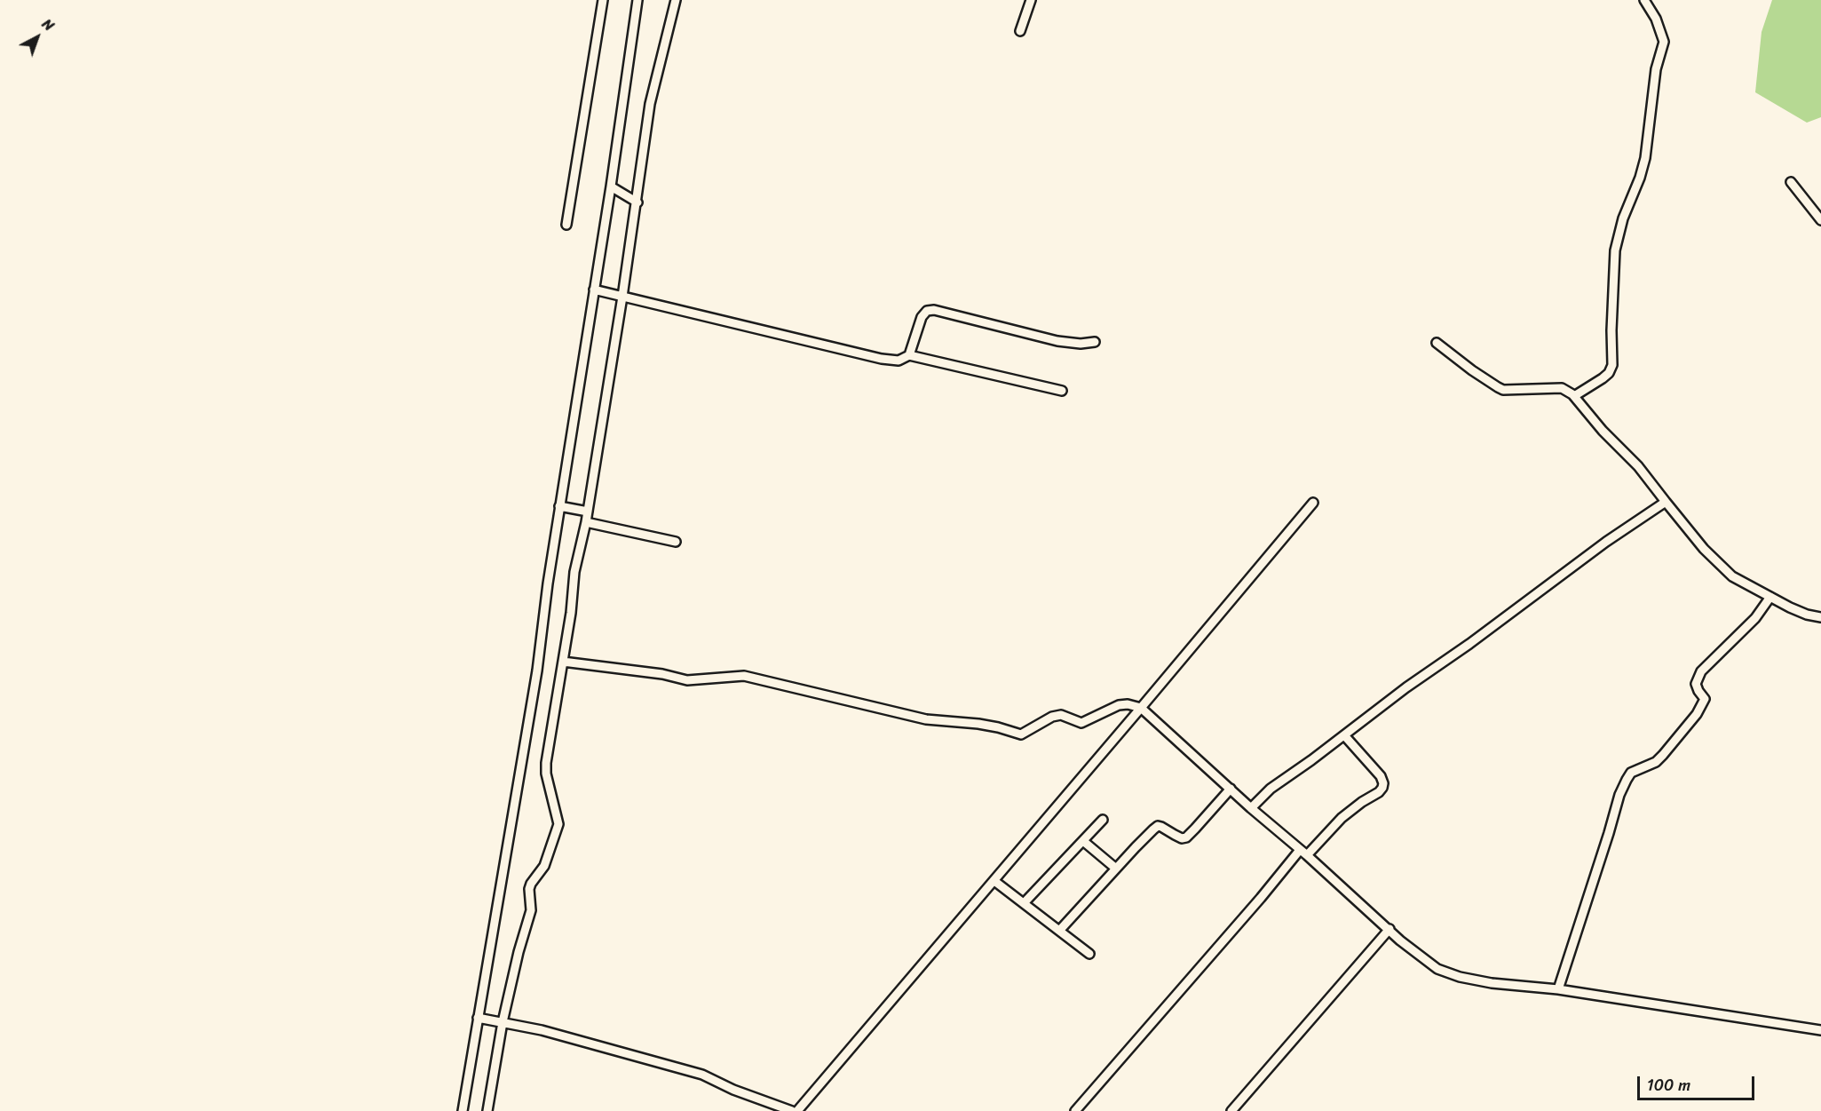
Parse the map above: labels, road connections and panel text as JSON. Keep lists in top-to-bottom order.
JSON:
{
  "scale_bar": "100 m",
  "north": "top right"
}
